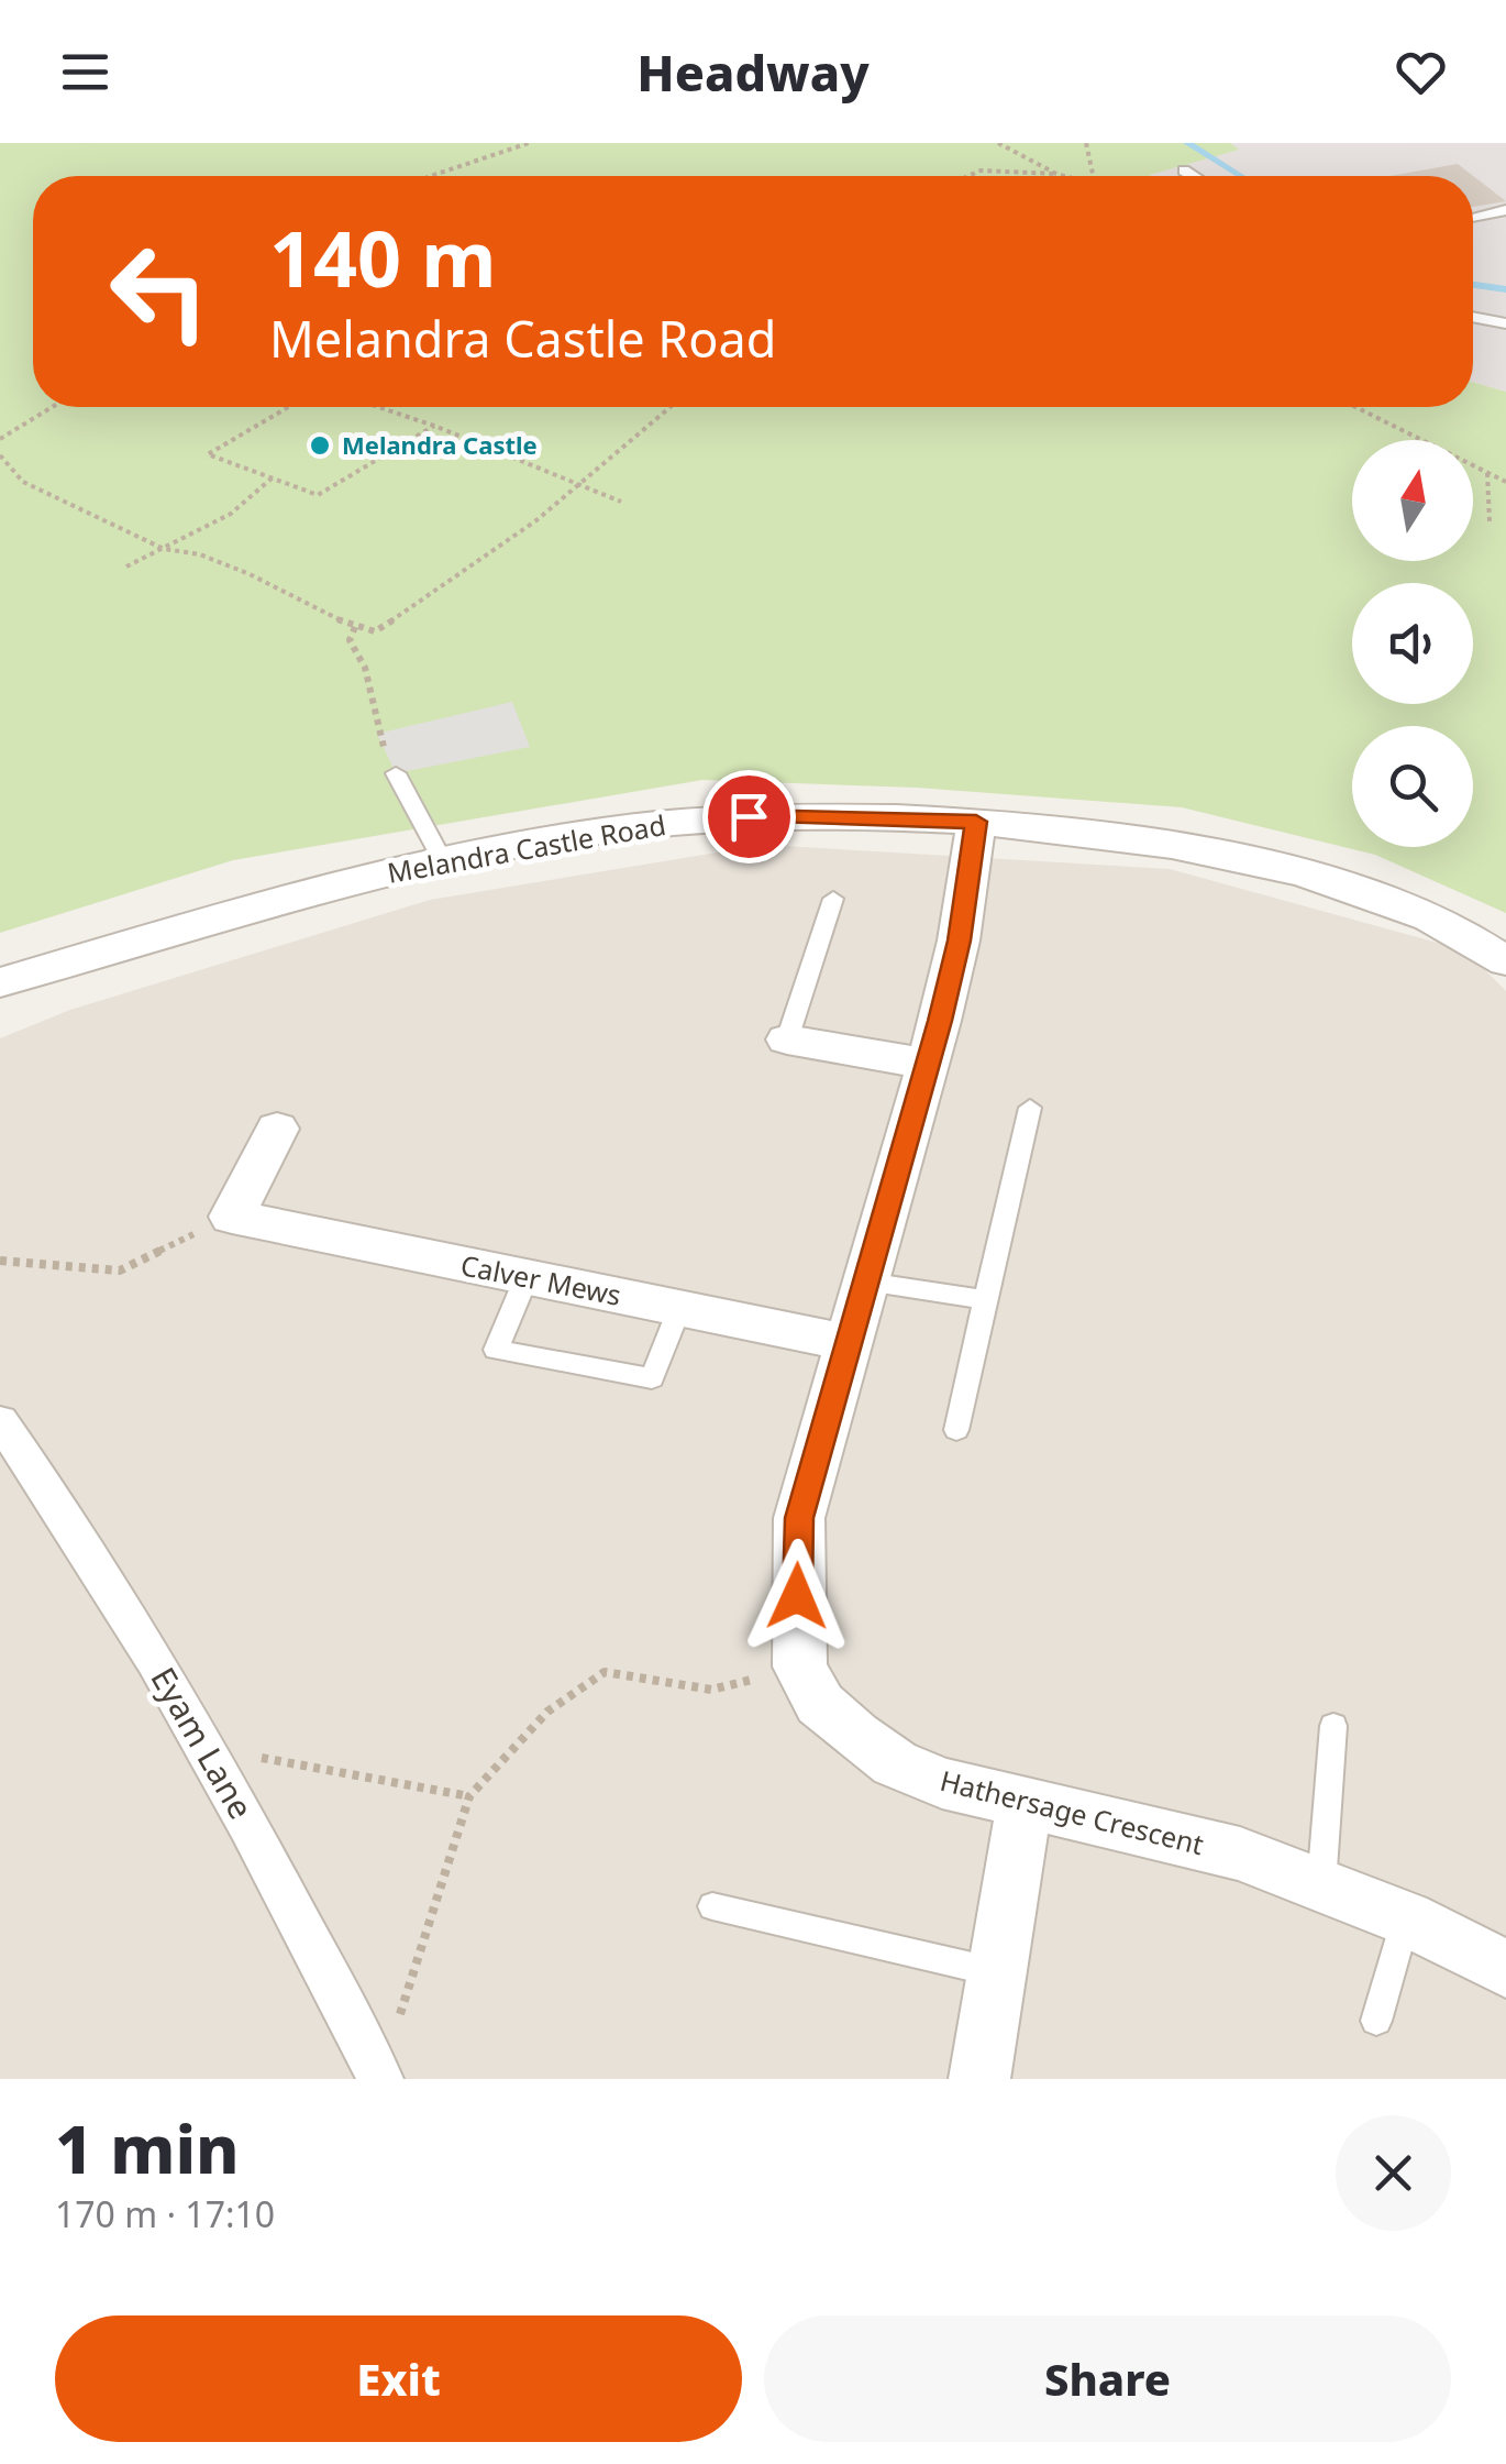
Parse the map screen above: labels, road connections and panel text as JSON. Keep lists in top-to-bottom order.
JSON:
{
  "streets": {
    "street": [
      "Melandra Castle Road",
      "Calver Mews",
      "Eyam Lane",
      "Hathersage Crescent"
    ]
  },
  "places": ["Melandra Castle"],
  "north": "top",
  "page": {
    "header": "Headway",
    "turn": ["140 m", "Melandra Castle Road"],
    "heading": ["1 min", "170 m · 17:10"],
    "buttons": ["Exit", "Share"]
  }
}
